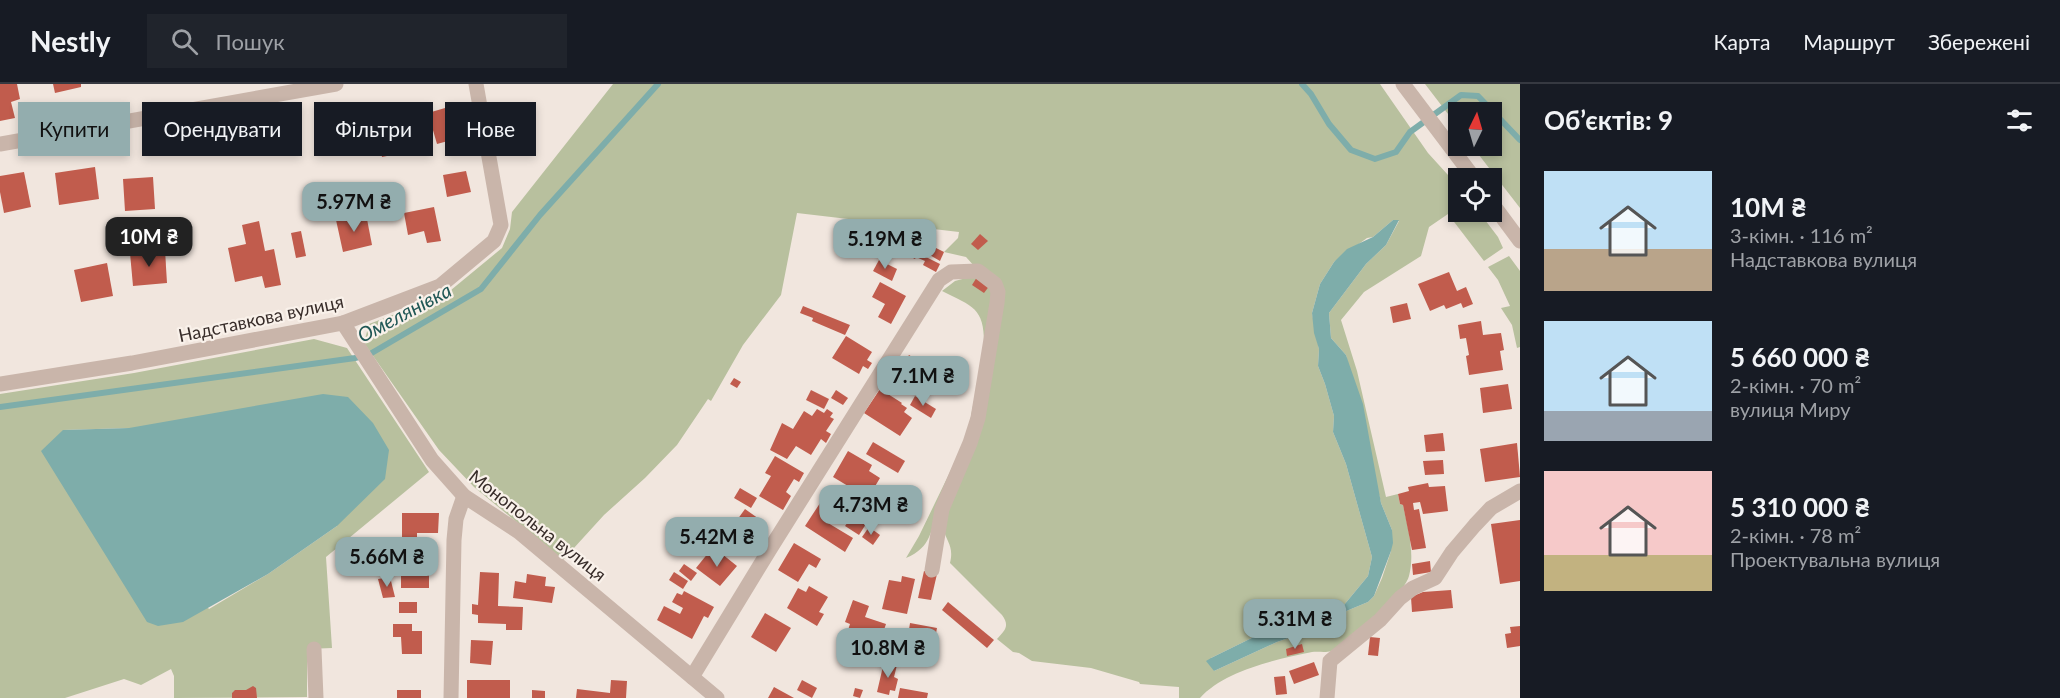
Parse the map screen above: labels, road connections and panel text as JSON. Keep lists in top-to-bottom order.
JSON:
{
  "streets": {
    "street": ["Надставкова вулиця", "Монопольна вулиця"]
  },
  "crossings": [
    ["Надставкова вулиця", "Монопольна вулиця"]
  ],
  "water": ["Омелянівка"],
  "north": "top",
  "page": {
    "header": "Nestly",
    "search": "Пошук",
    "nav": ["Карта", "Маршрут", "Збережені"],
    "heading": "Об’єктів: 9",
    "chip": [
      "Купити",
      "Орендувати",
      "Фільтри",
      "Нове"
    ],
    "list": [
      {
        "name": "10M ₴",
        "note": "3-кімн. · 116 m² · Надставкова вулиця"
      },
      {
        "name": "5 660 000 ₴",
        "note": "2-кімн. · 70 m² · вулиця Миру"
      },
      {
        "name": "5 310 000 ₴",
        "note": "2-кімн. · 78 m² · Проектувальна вулиця"
      }
    ],
    "price": [
      "5.97M ₴",
      "10M ₴",
      "5.19M ₴",
      "7.1M ₴",
      "4.73M ₴",
      "5.42M ₴",
      "5.66M ₴",
      "5.31M ₴",
      "10.8M ₴"
    ]
  }
}
